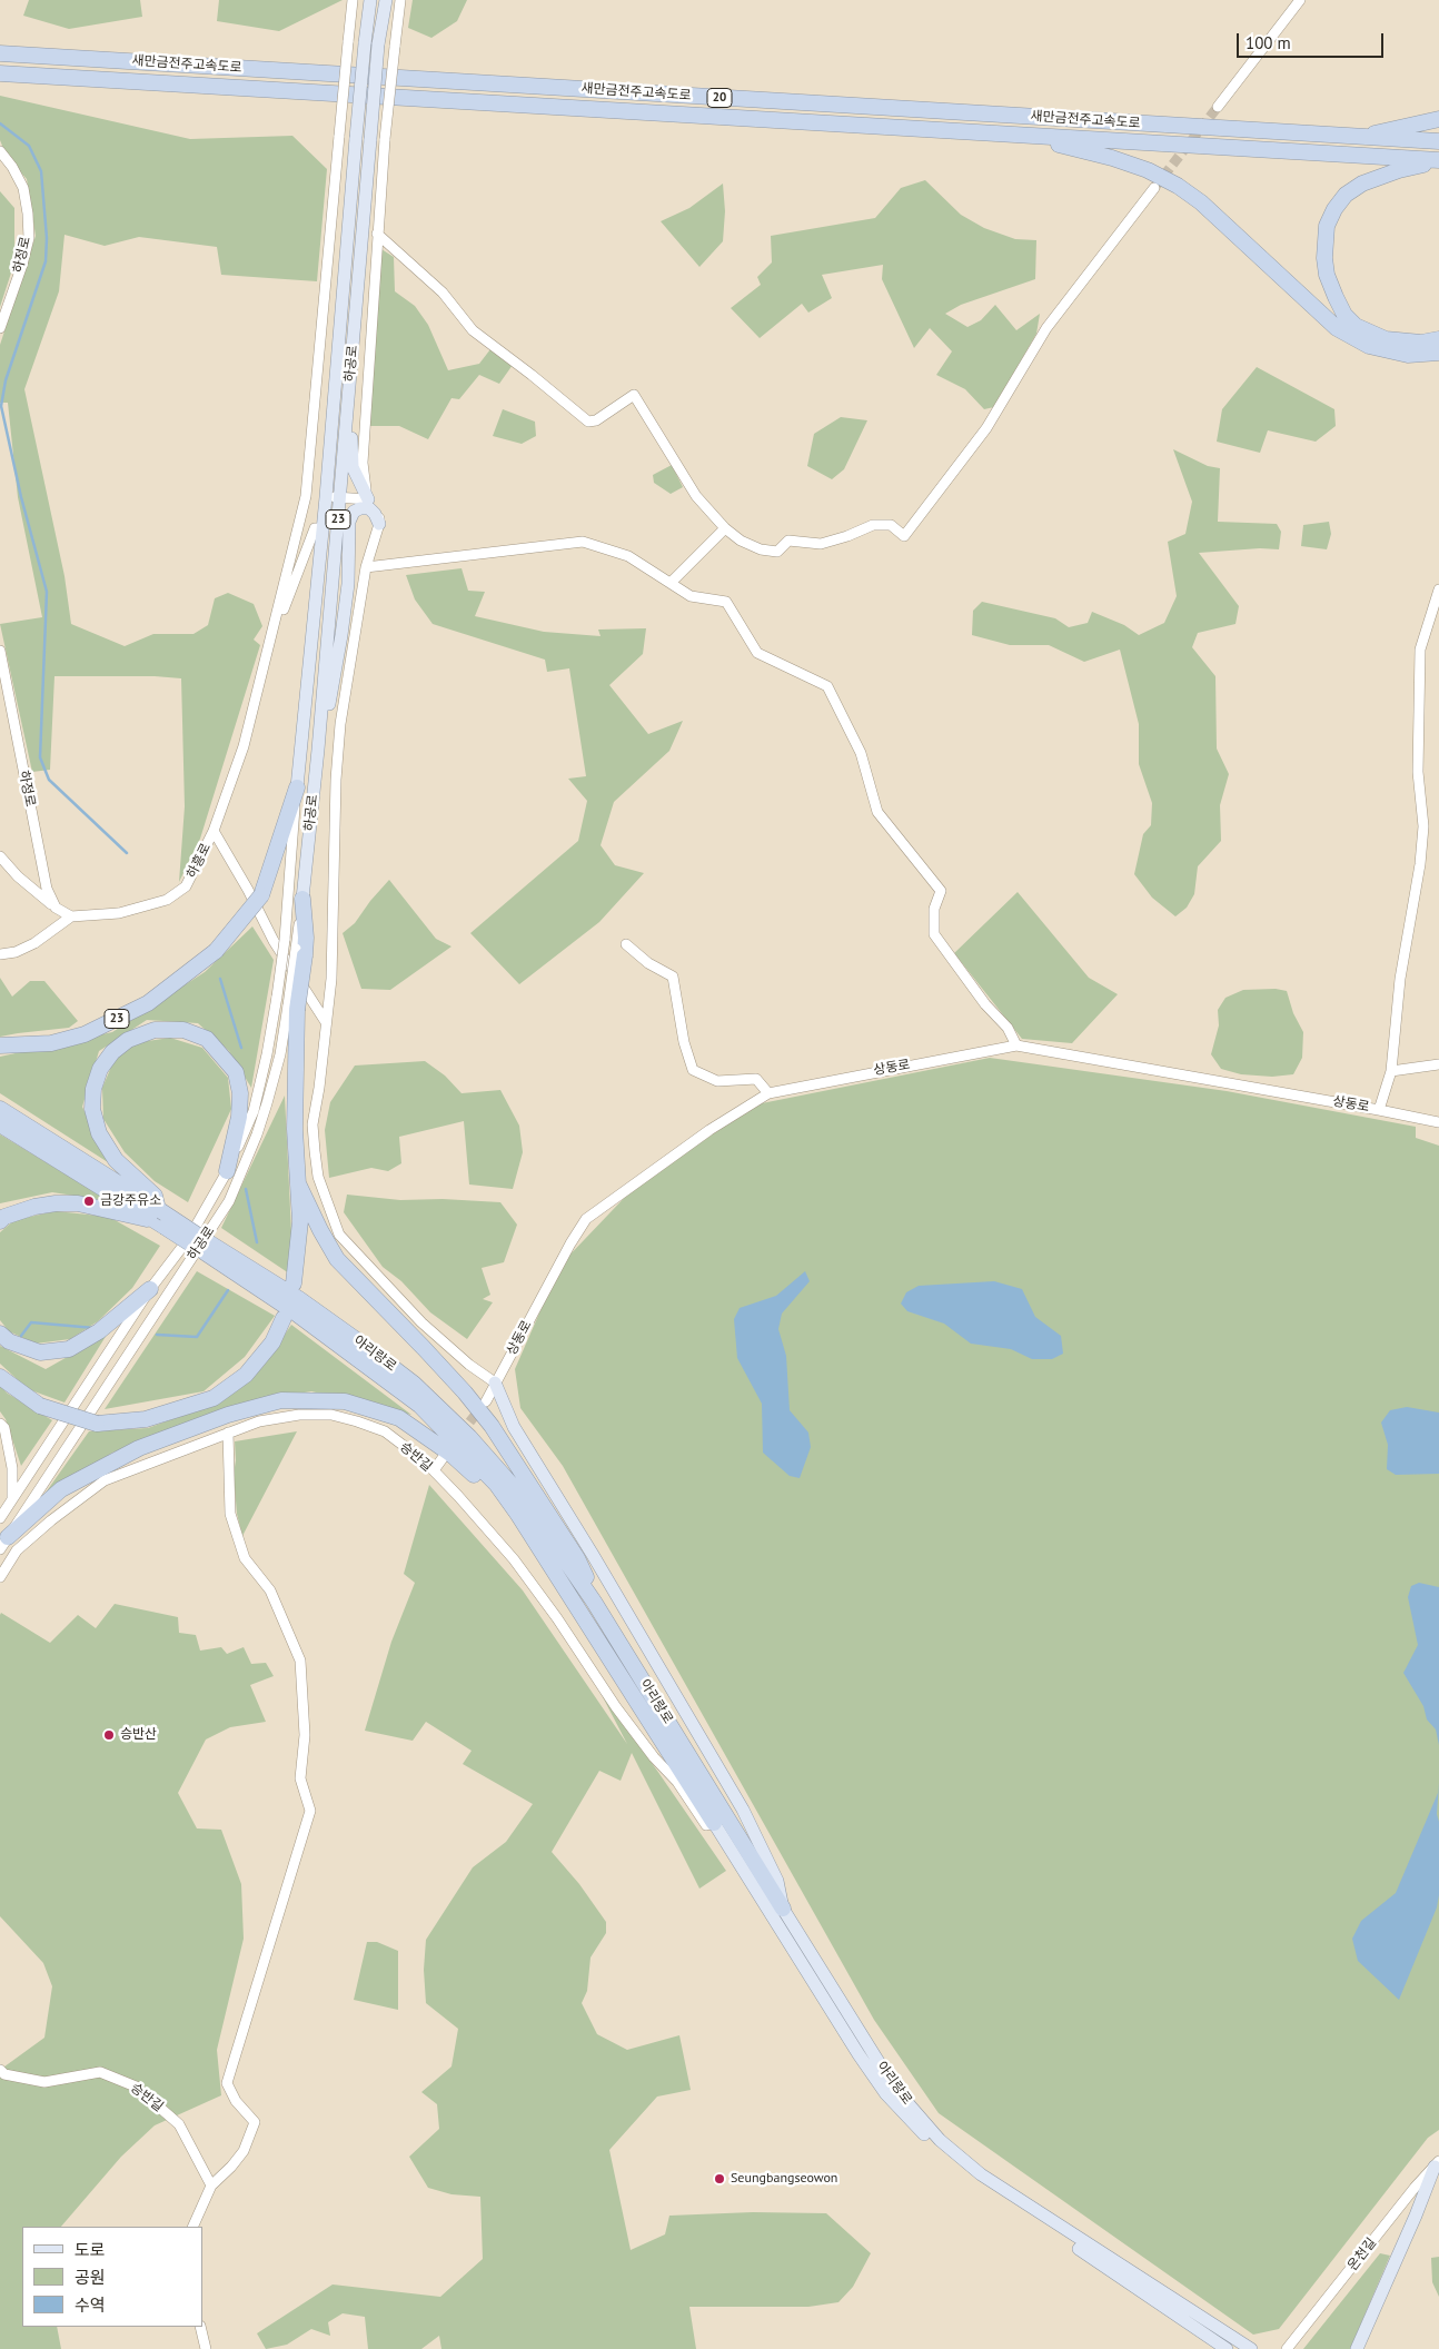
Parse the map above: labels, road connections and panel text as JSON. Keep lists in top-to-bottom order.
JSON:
{
  "streets": {
    "highway": [
      "새만금전주고속도로",
      "20",
      "23",
      "아리랑로"
    ],
    "main road": ["하공로"],
    "street": [
      "하정로",
      "하흥로",
      "상동로",
      "승반길",
      "온천길"
    ]
  },
  "crossings": [
    ["하공로", "23"],
    ["아리랑로", "승반길"]
  ],
  "places": ["금강주유소", "승반산", "Seungbangseowon"],
  "legend": ["도로", "공원", "수역"],
  "scale_bar": "100 m"
}
